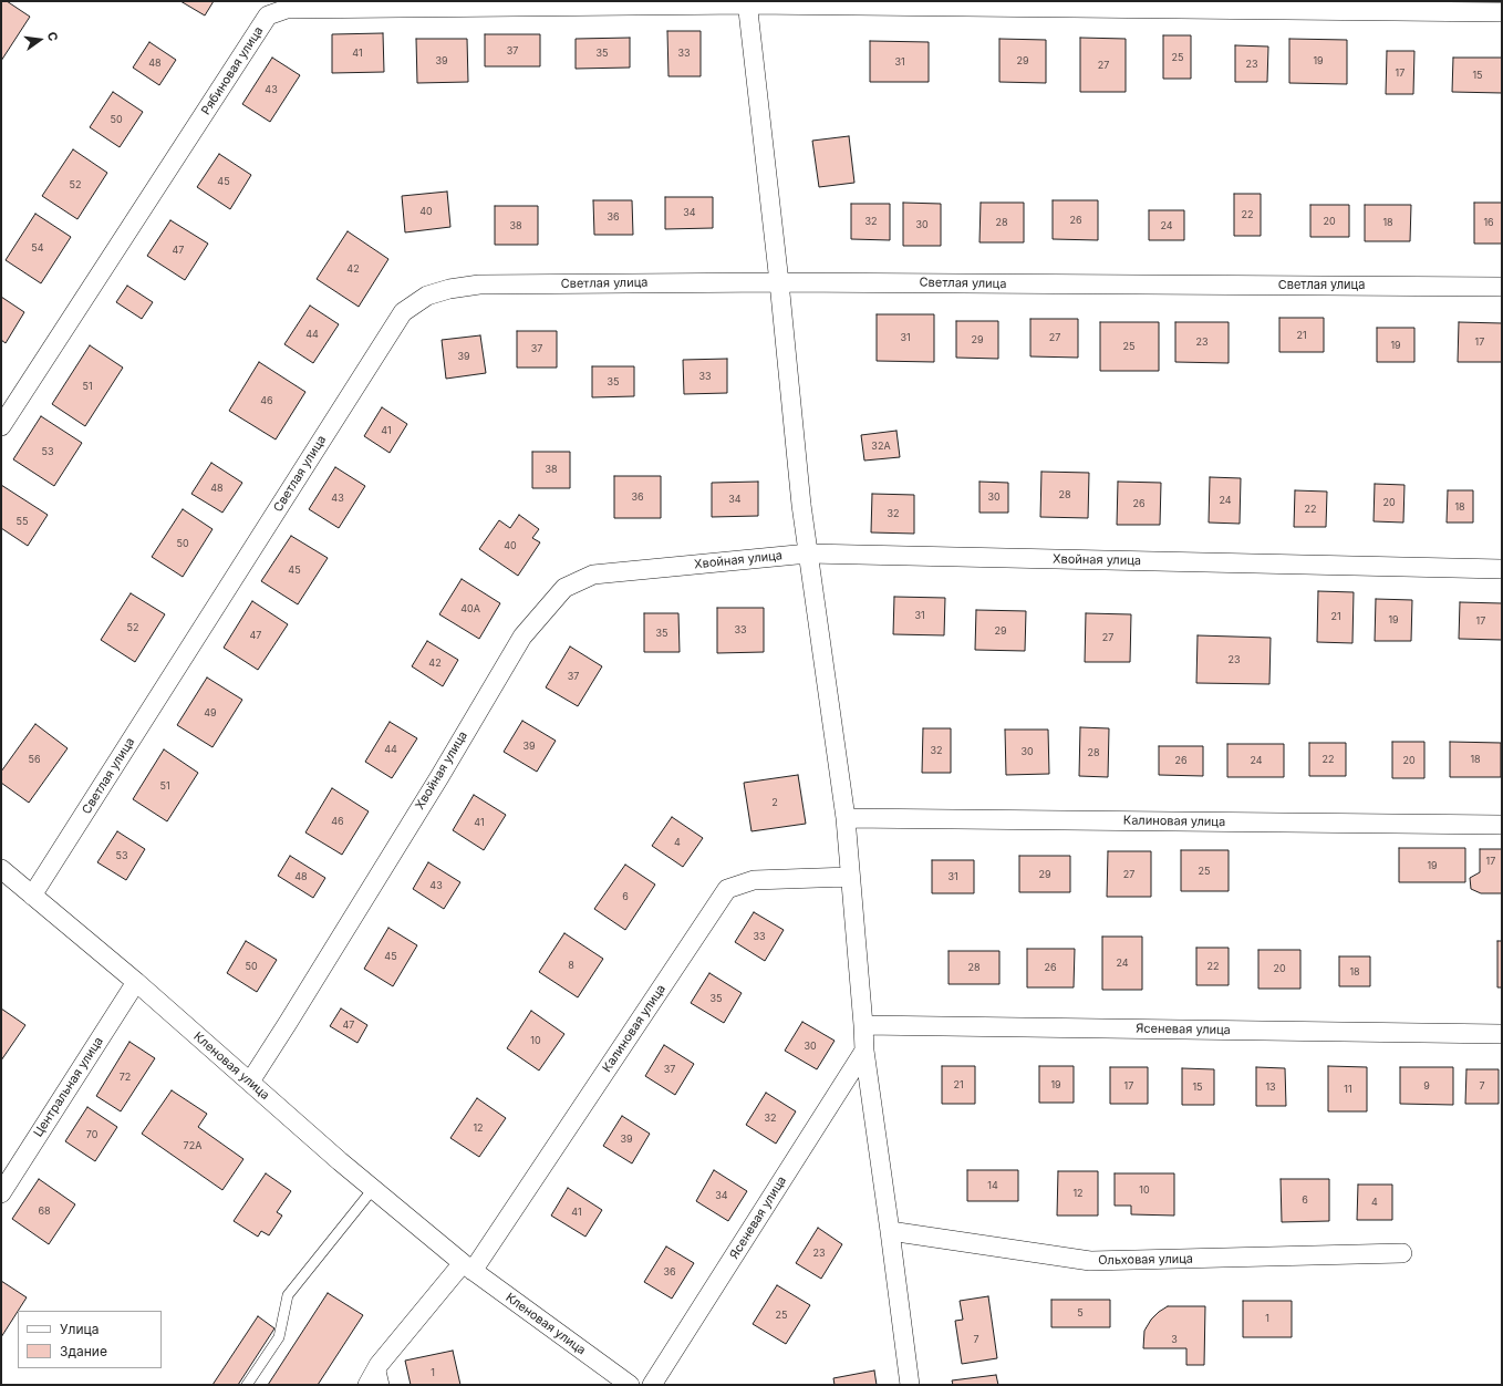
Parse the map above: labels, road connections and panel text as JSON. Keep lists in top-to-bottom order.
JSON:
{
  "streets": {
    "street": [
      "Рябиновая улица",
      "Светлая улица",
      "Хвойная улица",
      "Калиновая улица",
      "Ясеневая улица",
      "Кленовая улица",
      "Центральная улица",
      "Ольховая улица"
    ]
  },
  "crossings": [
    ["Светлая улица", "Кленовая улица"],
    ["Хвойная улица", "Кленовая улица"],
    ["Калиновая улица", "Кленовая улица"],
    ["Кленовая улица", "Центральная улица"]
  ],
  "house_numbers": [
    "37",
    "41",
    "35",
    "33",
    "25",
    "39",
    "29",
    "19",
    "31",
    "48",
    "23",
    "27",
    "17",
    "15",
    "43",
    "50",
    "45",
    "52",
    "40",
    "34",
    "22",
    "36",
    "26",
    "32",
    "20",
    "28",
    "18",
    "16",
    "30",
    "38",
    "24",
    "54",
    "47",
    "42",
    "44",
    "21",
    "31",
    "27",
    "29",
    "23",
    "17",
    "19",
    "25",
    "37",
    "39",
    "33",
    "35",
    "51",
    "46",
    "41",
    "32A",
    "53",
    "38",
    "48",
    "28",
    "36",
    "30",
    "43",
    "34",
    "24",
    "20",
    "26",
    "18",
    "22",
    "32",
    "55",
    "50",
    "40",
    "45",
    "40А",
    "31",
    "21",
    "19",
    "17",
    "52",
    "33",
    "29",
    "35",
    "47",
    "27",
    "23",
    "42",
    "37",
    "49",
    "39",
    "44",
    "32",
    "30",
    "28",
    "56",
    "22",
    "18",
    "26",
    "24",
    "20",
    "51",
    "2",
    "46",
    "41",
    "4",
    "53",
    "17",
    "19",
    "25",
    "29",
    "27",
    "48",
    "31",
    "43",
    "6",
    "33",
    "45",
    "24",
    "8",
    "50",
    "22",
    "28",
    "26",
    "20",
    "18",
    "35",
    "47",
    "10",
    "30",
    "37",
    "72",
    "21",
    "19",
    "17",
    "9",
    "7",
    "15",
    "13",
    "11",
    "32",
    "12",
    "70",
    "39",
    "72А",
    "14",
    "10",
    "12",
    "34",
    "6",
    "4",
    "68",
    "41",
    "23",
    "36",
    "5",
    "25",
    "1",
    "7",
    "3",
    "1"
  ],
  "legend": ["Улица", "Здание"],
  "north": "right"
}
